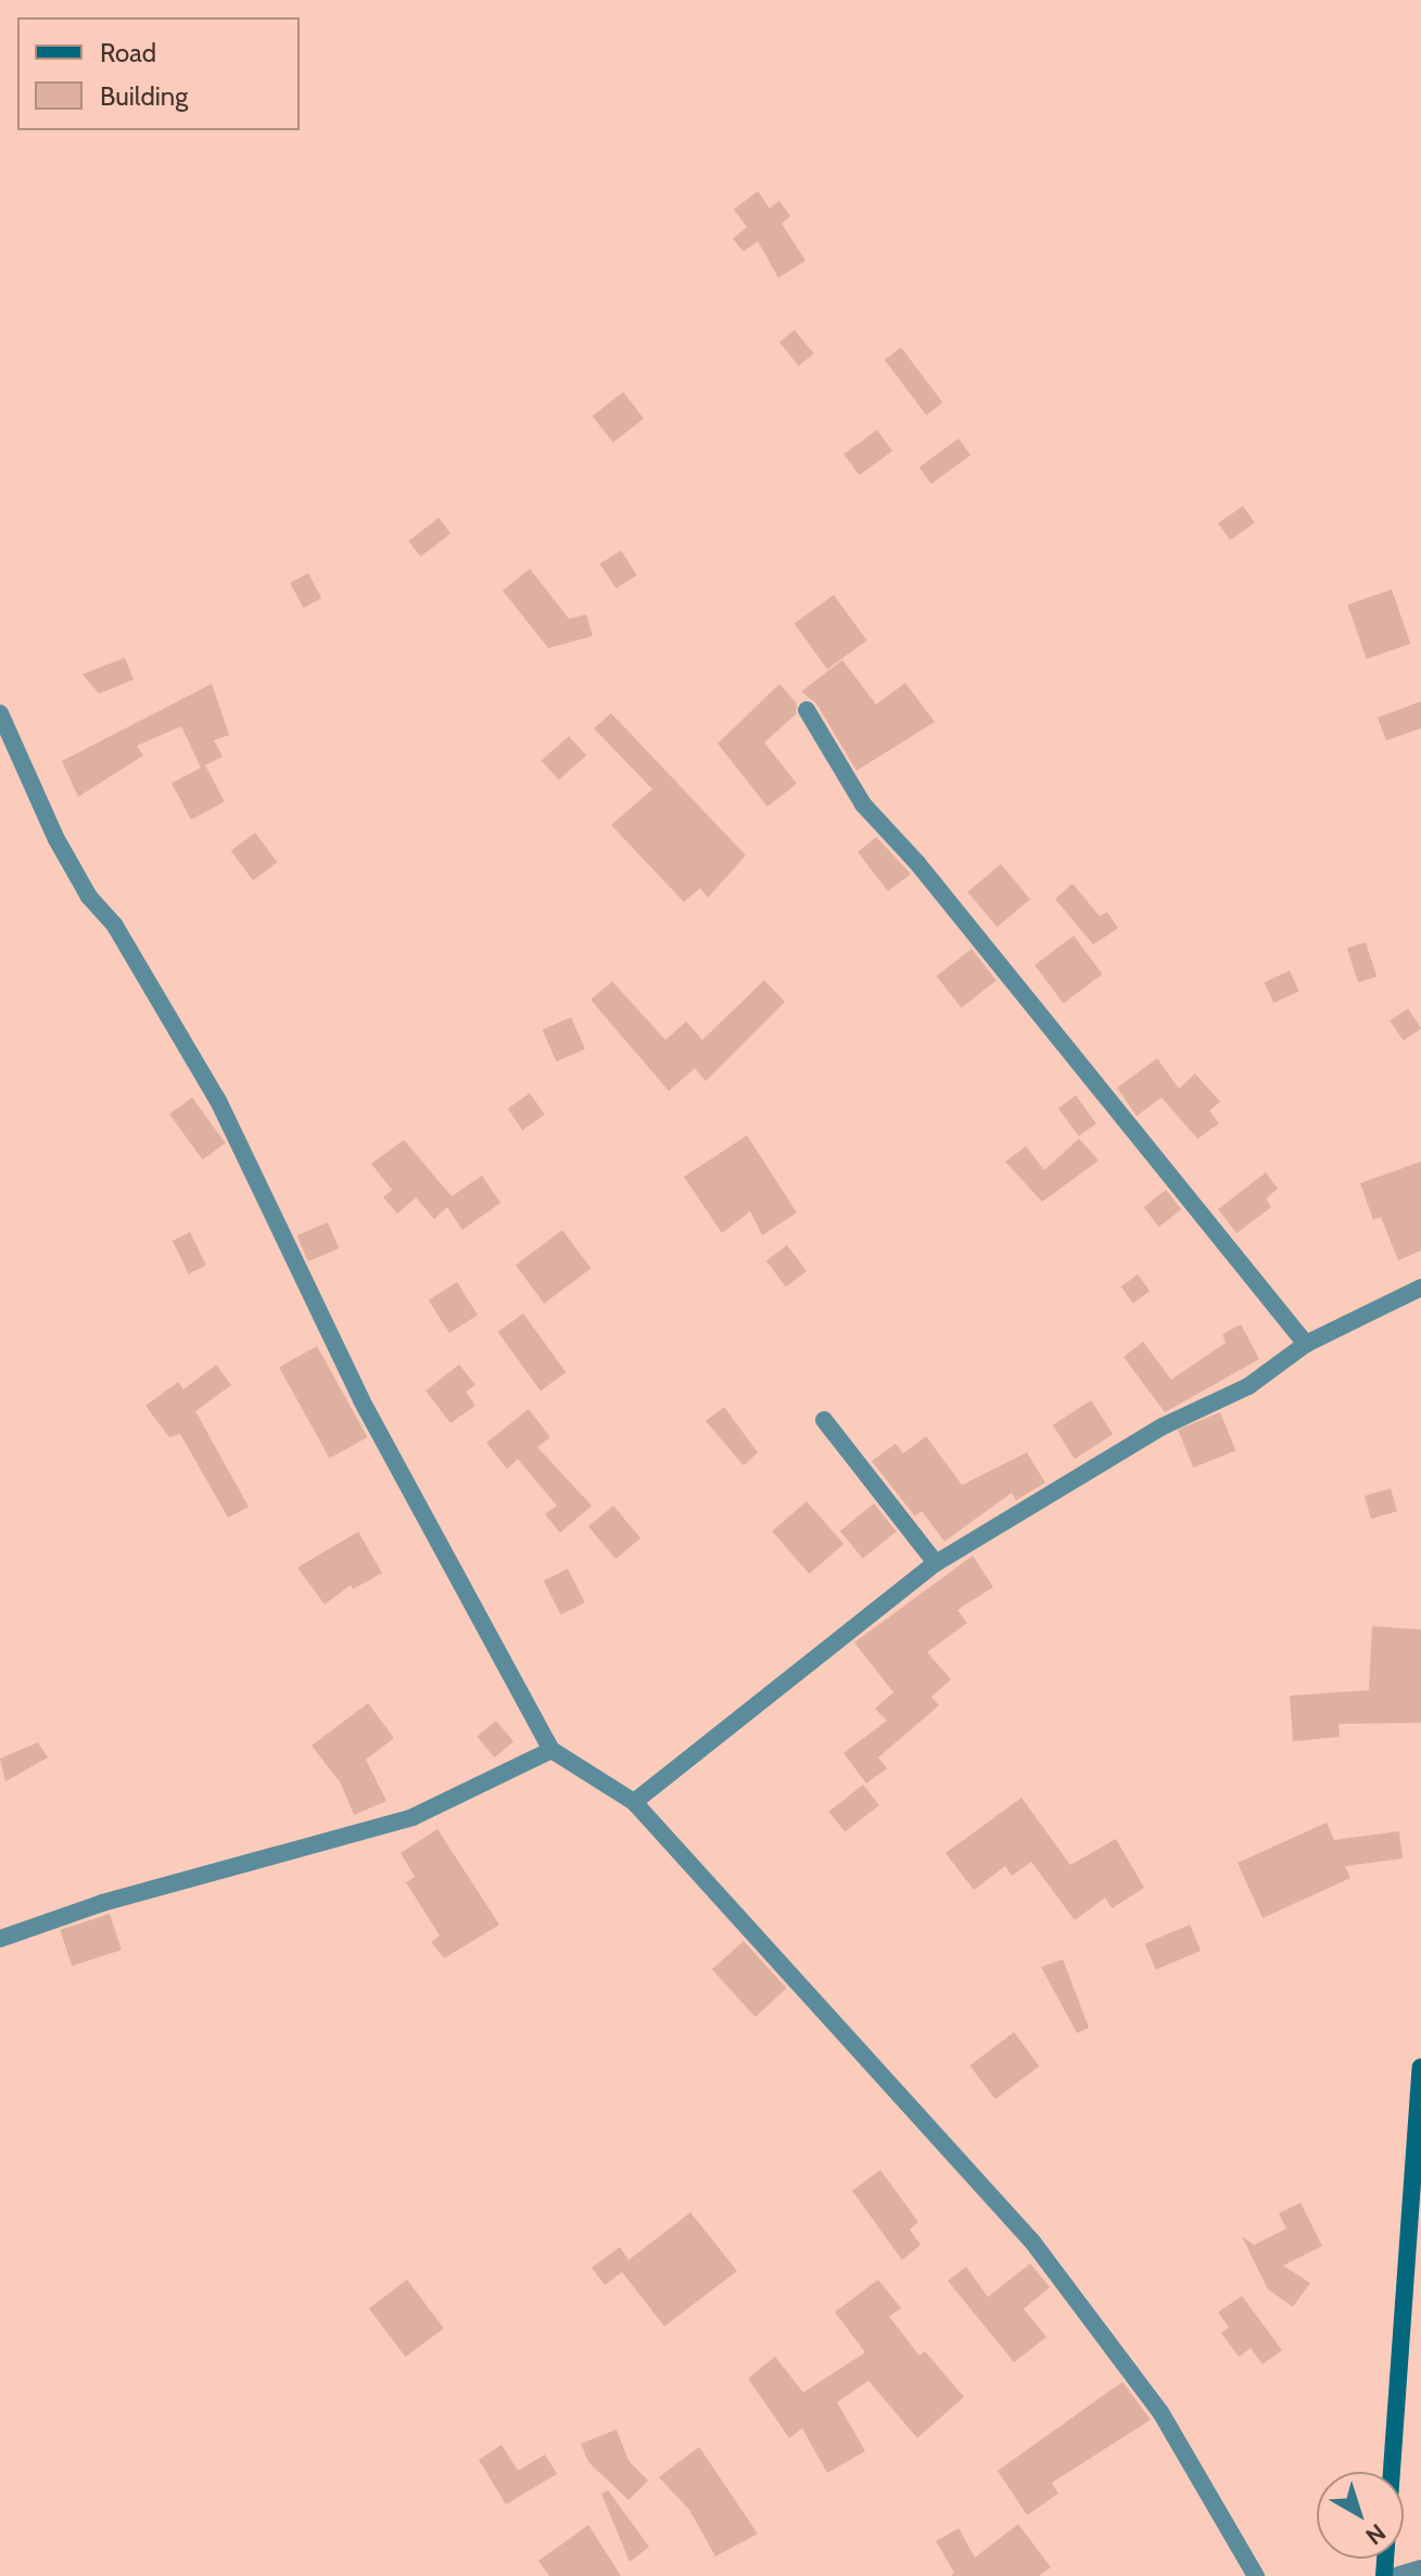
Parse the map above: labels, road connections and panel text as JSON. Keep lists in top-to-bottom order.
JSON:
{
  "legend": ["Road", "Building"],
  "north": "bottom right"
}
